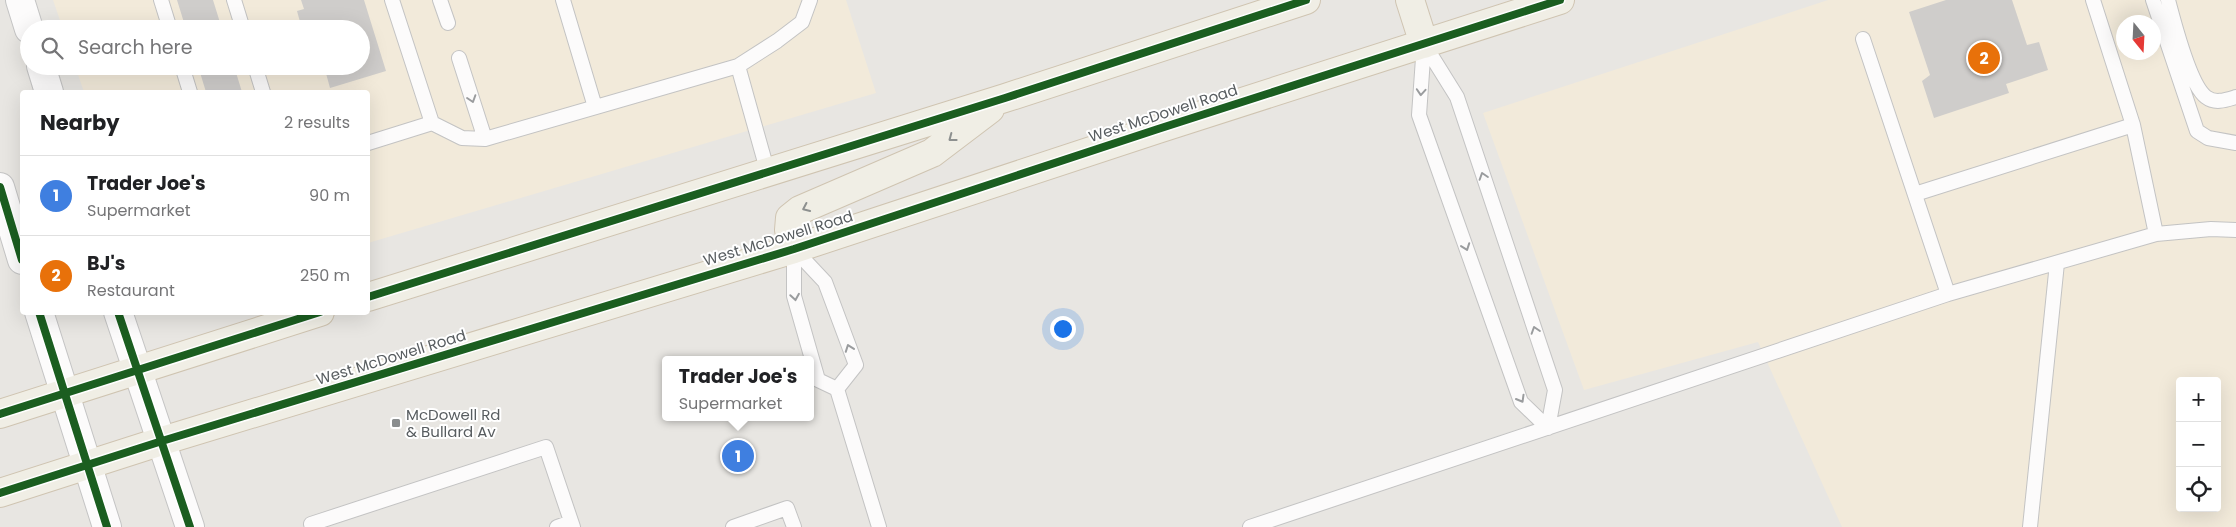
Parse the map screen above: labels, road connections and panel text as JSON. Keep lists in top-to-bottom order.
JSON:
{
  "streets": {
    "main road": ["West McDowell Road"]
  },
  "places": {
    "transit": ["McDowell Rd & Bullard Av"]
  },
  "north": "bottom",
  "page": {
    "search": "Search here",
    "pins": ["2", "1"],
    "heading": ["Nearby", "2 results"],
    "list": [
      {
        "mark": "1",
        "name": "Trader Joe's",
        "note": "Supermarket",
        "value": "90 m"
      },
      {
        "mark": "2",
        "name": "BJ's",
        "note": "Restaurant",
        "value": "250 m"
      }
    ],
    "popup": ["Trader Joe's", "Supermarket"],
    "map_buttons": ["+", "−"]
  }
}
